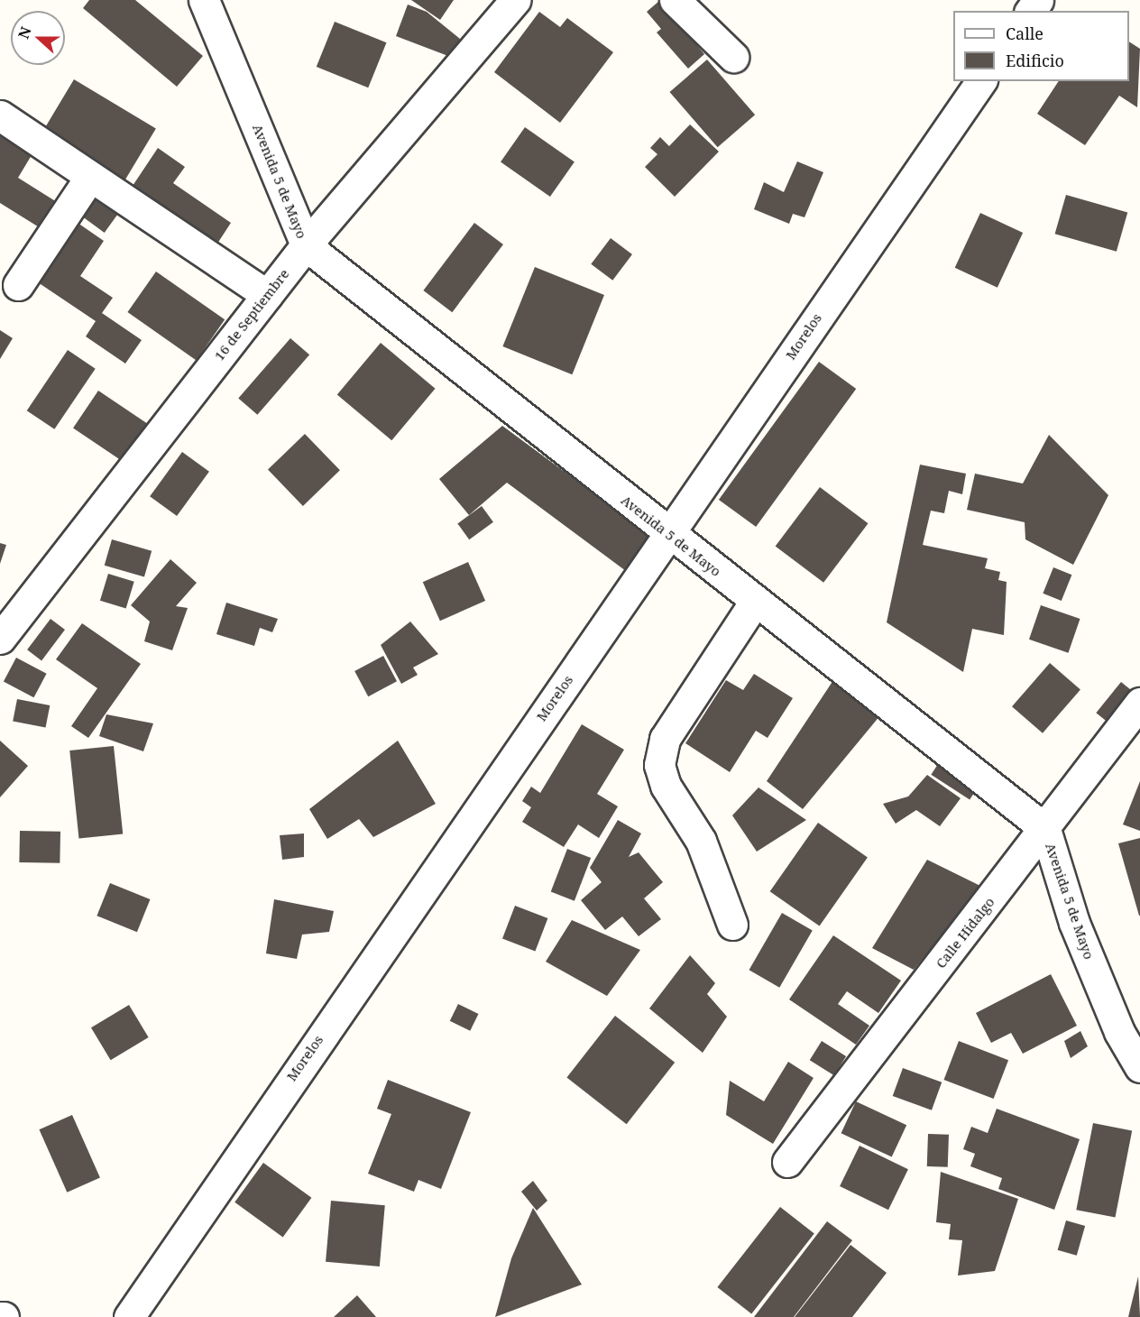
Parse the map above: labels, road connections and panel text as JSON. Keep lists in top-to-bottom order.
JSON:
{
  "streets": {
    "street": [
      "Avenida 5 de Mayo",
      "16 de Septiembre",
      "Morelos",
      "Calle Hidalgo"
    ]
  },
  "crossings": [
    ["Avenida 5 de Mayo", "16 de Septiembre"],
    ["Avenida 5 de Mayo", "Morelos"],
    ["Avenida 5 de Mayo", "Calle Hidalgo"]
  ],
  "legend": ["Calle", "Edificio"],
  "north": "left"
}
